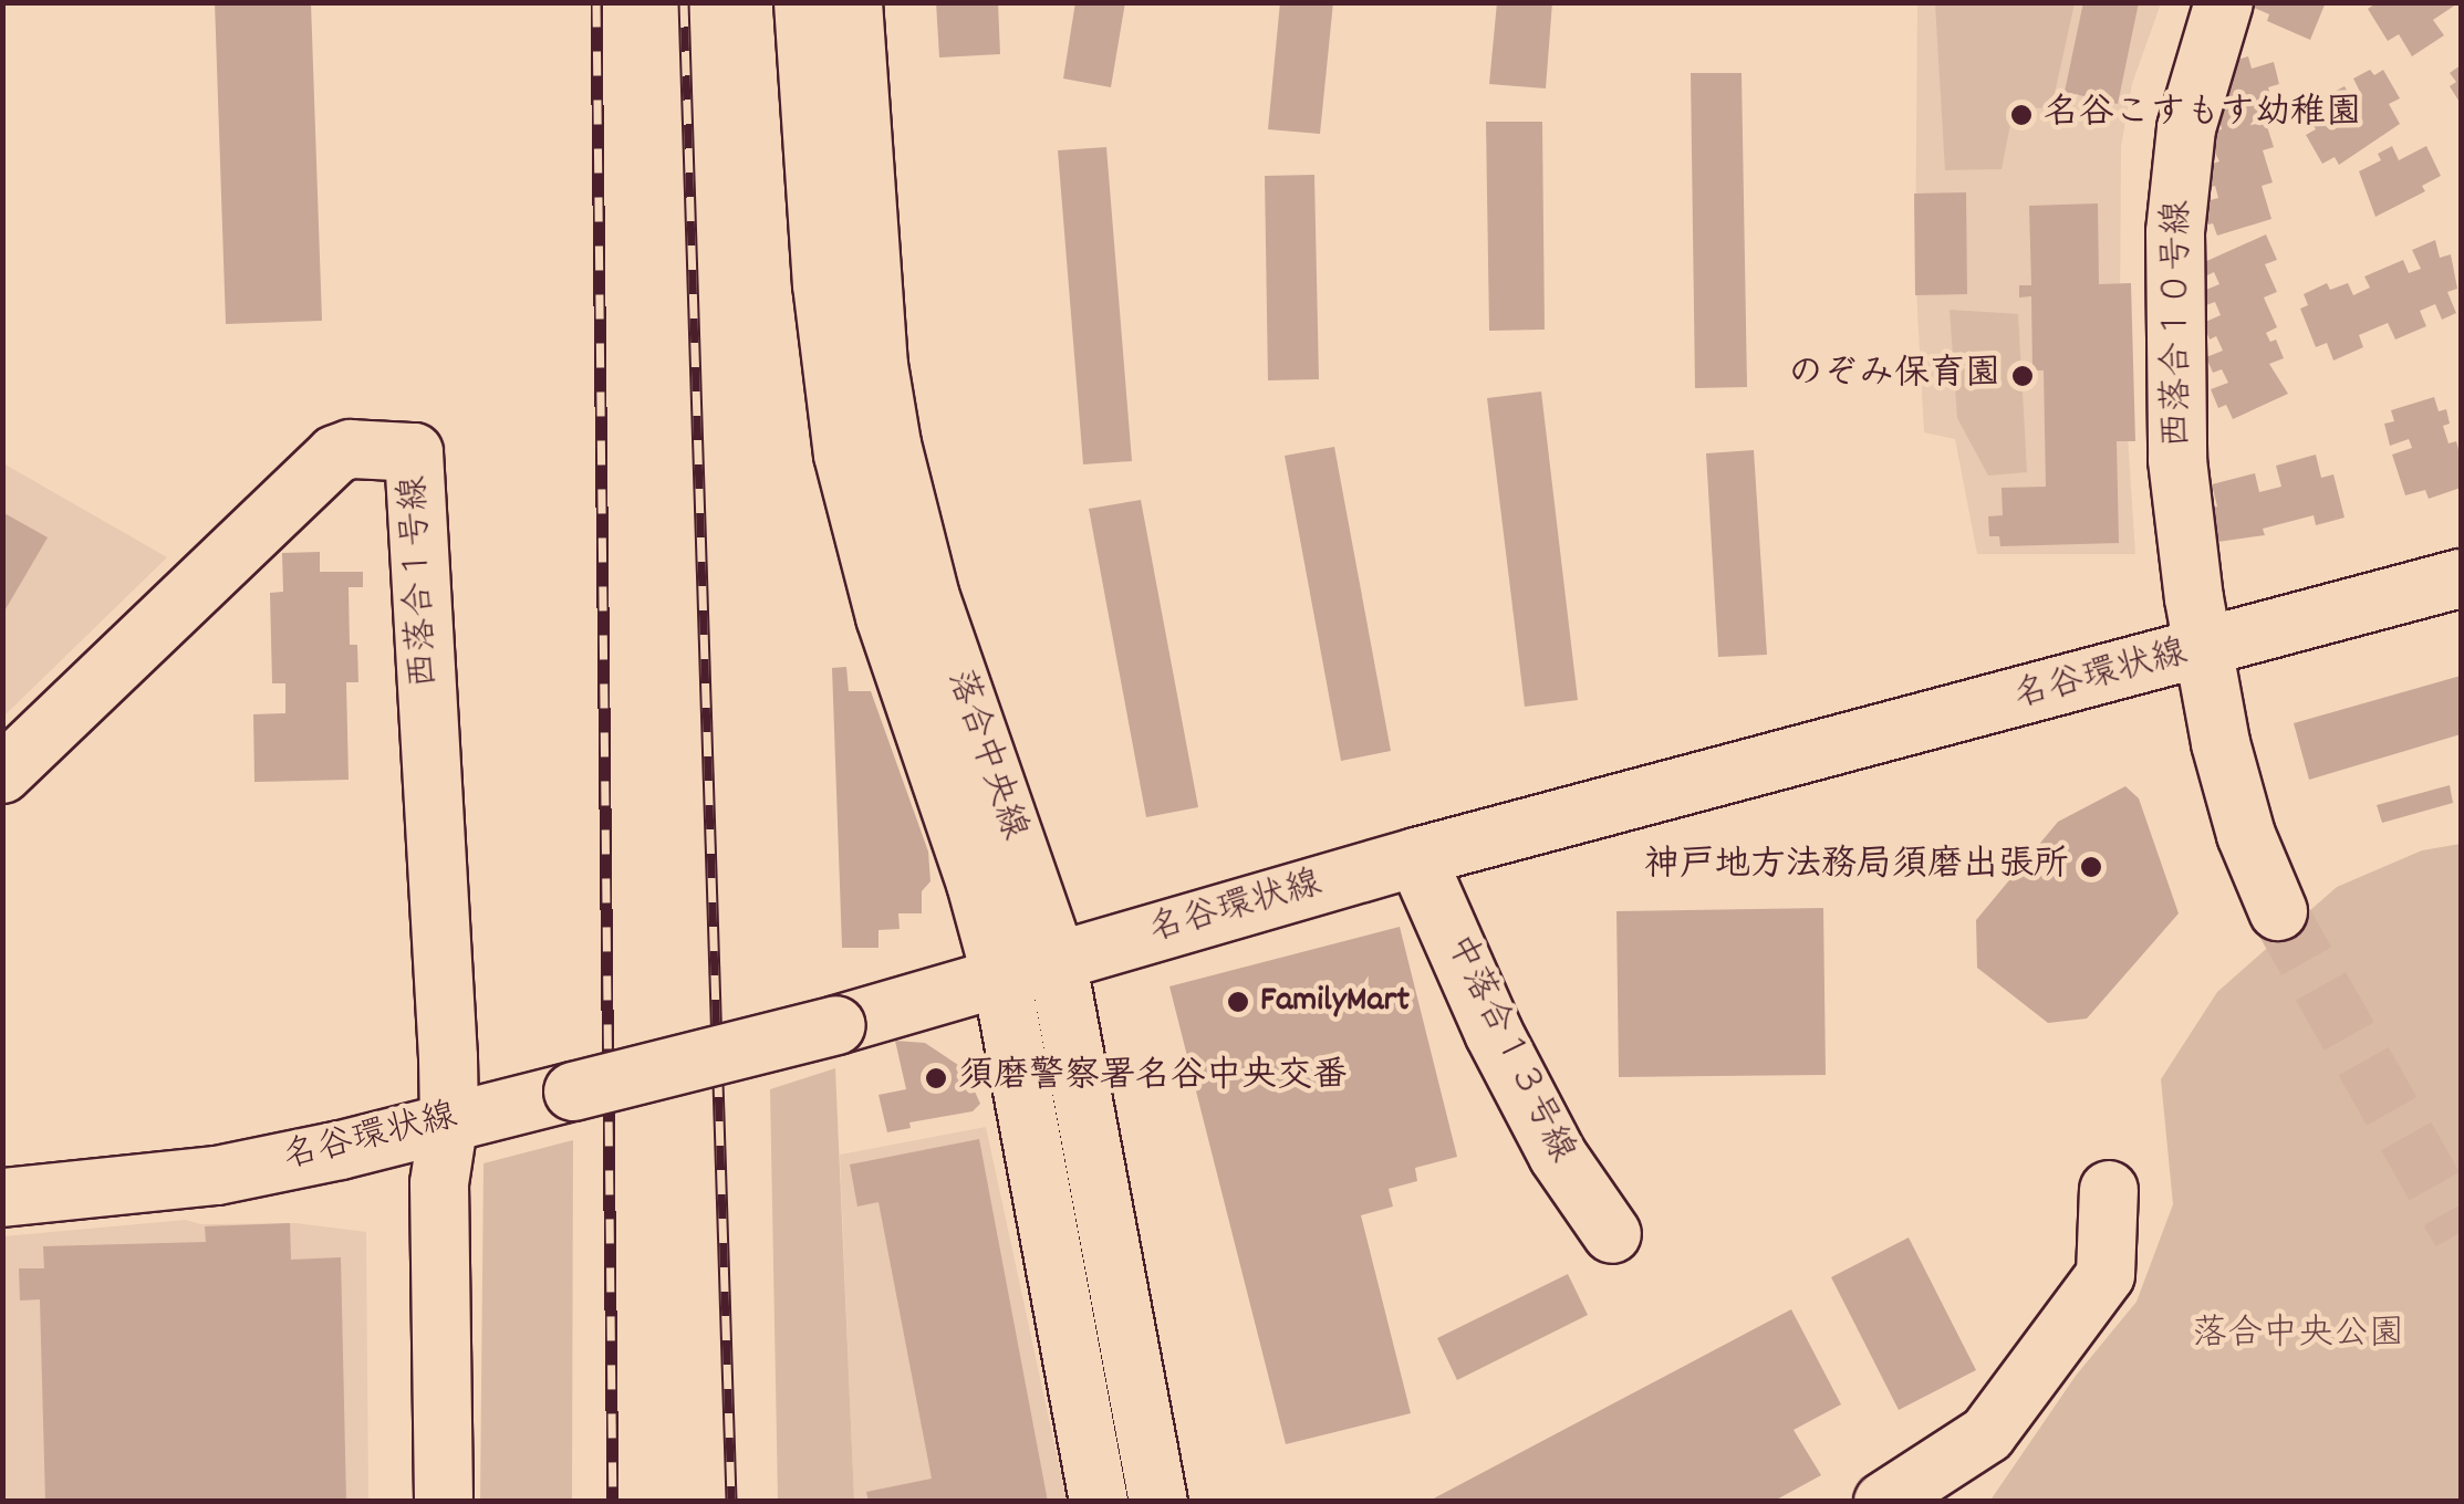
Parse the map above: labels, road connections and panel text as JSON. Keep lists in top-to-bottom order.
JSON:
{
  "streets": {
    "street": [
      "西落合１０号線",
      "西落合１号線",
      "名谷環状線",
      "落合中央線",
      "中落合１３号線"
    ]
  },
  "crossings": [
    ["西落合１０号線", "名谷環状線"],
    ["西落合１号線", "名谷環状線"],
    ["名谷環状線", "落合中央線"],
    ["名谷環状線", "中落合１３号線"]
  ],
  "parks": ["落合中央公園"],
  "places": [
    "名谷こすもす幼稚園",
    "のぞみ保育園",
    "神戸地方法務局須磨出張所",
    "FamilyMart",
    "須磨警察署名谷中央交番"
  ]
}
